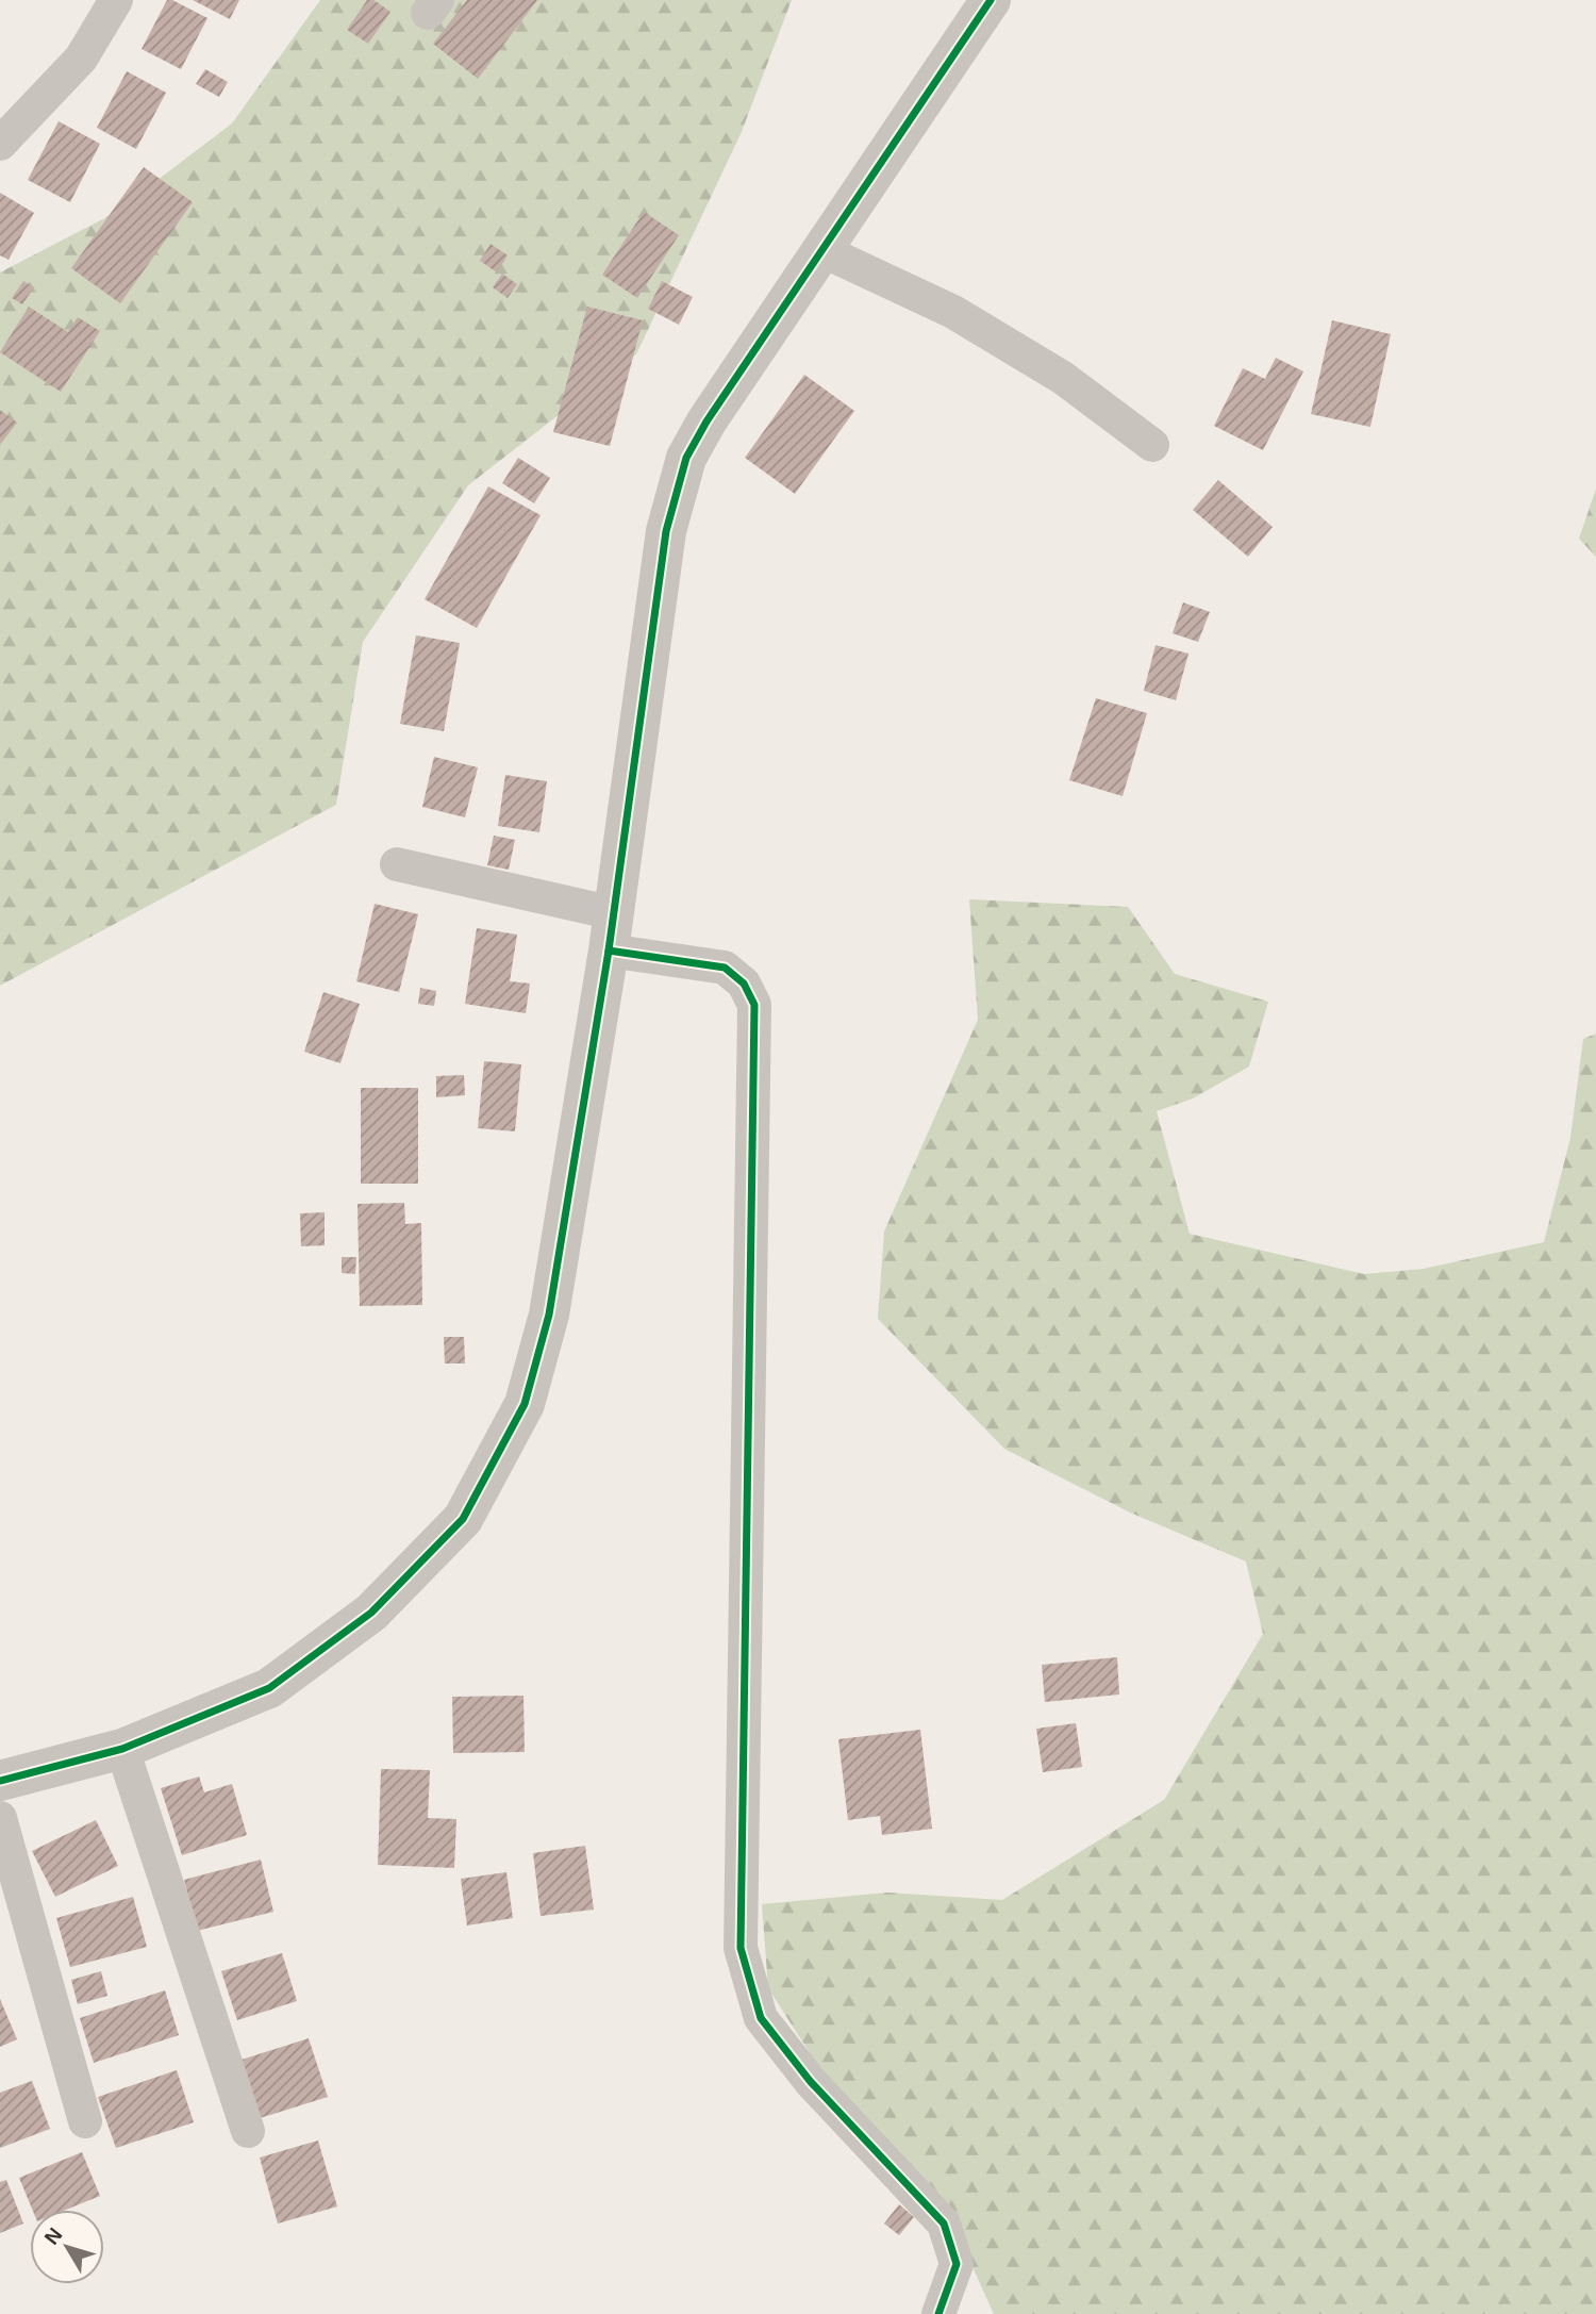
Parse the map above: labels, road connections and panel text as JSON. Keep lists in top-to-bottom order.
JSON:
{
  "north": "top left"
}
